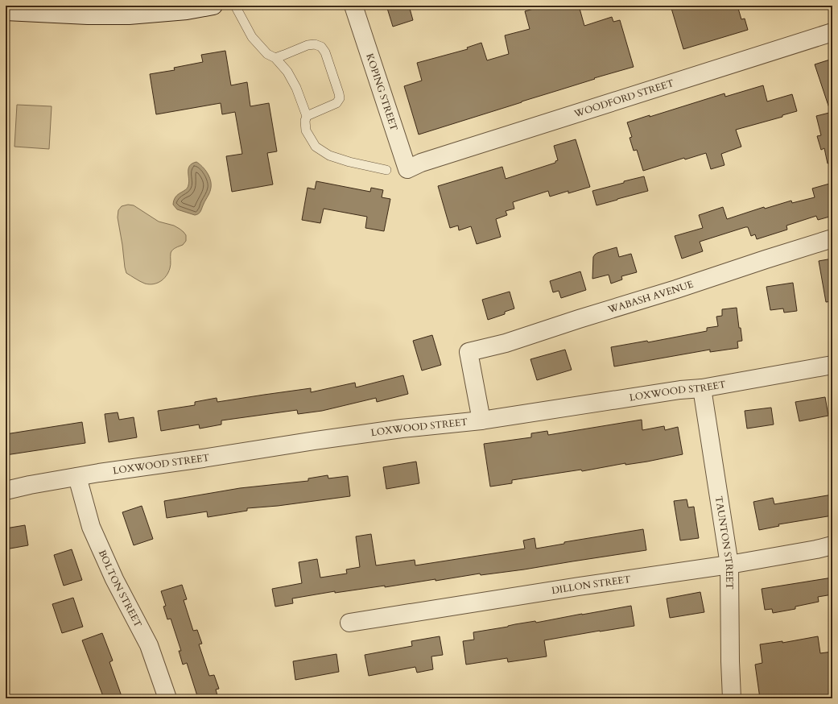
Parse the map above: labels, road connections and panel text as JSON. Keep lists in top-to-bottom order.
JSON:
{
  "streets": {
    "street": [
      "KOPING STREET",
      "WOODFORD STREET",
      "WABASH AVENUE",
      "LOXWOOD STREET",
      "TAUNTON STREET",
      "DILLON STREET",
      "BOLTON STREET"
    ]
  },
  "crossings": [
    ["KOPING STREET", "WOODFORD STREET"],
    ["WABASH AVENUE", "LOXWOOD STREET"],
    ["LOXWOOD STREET", "TAUNTON STREET"],
    ["LOXWOOD STREET", "BOLTON STREET"],
    ["TAUNTON STREET", "DILLON STREET"]
  ]
}
